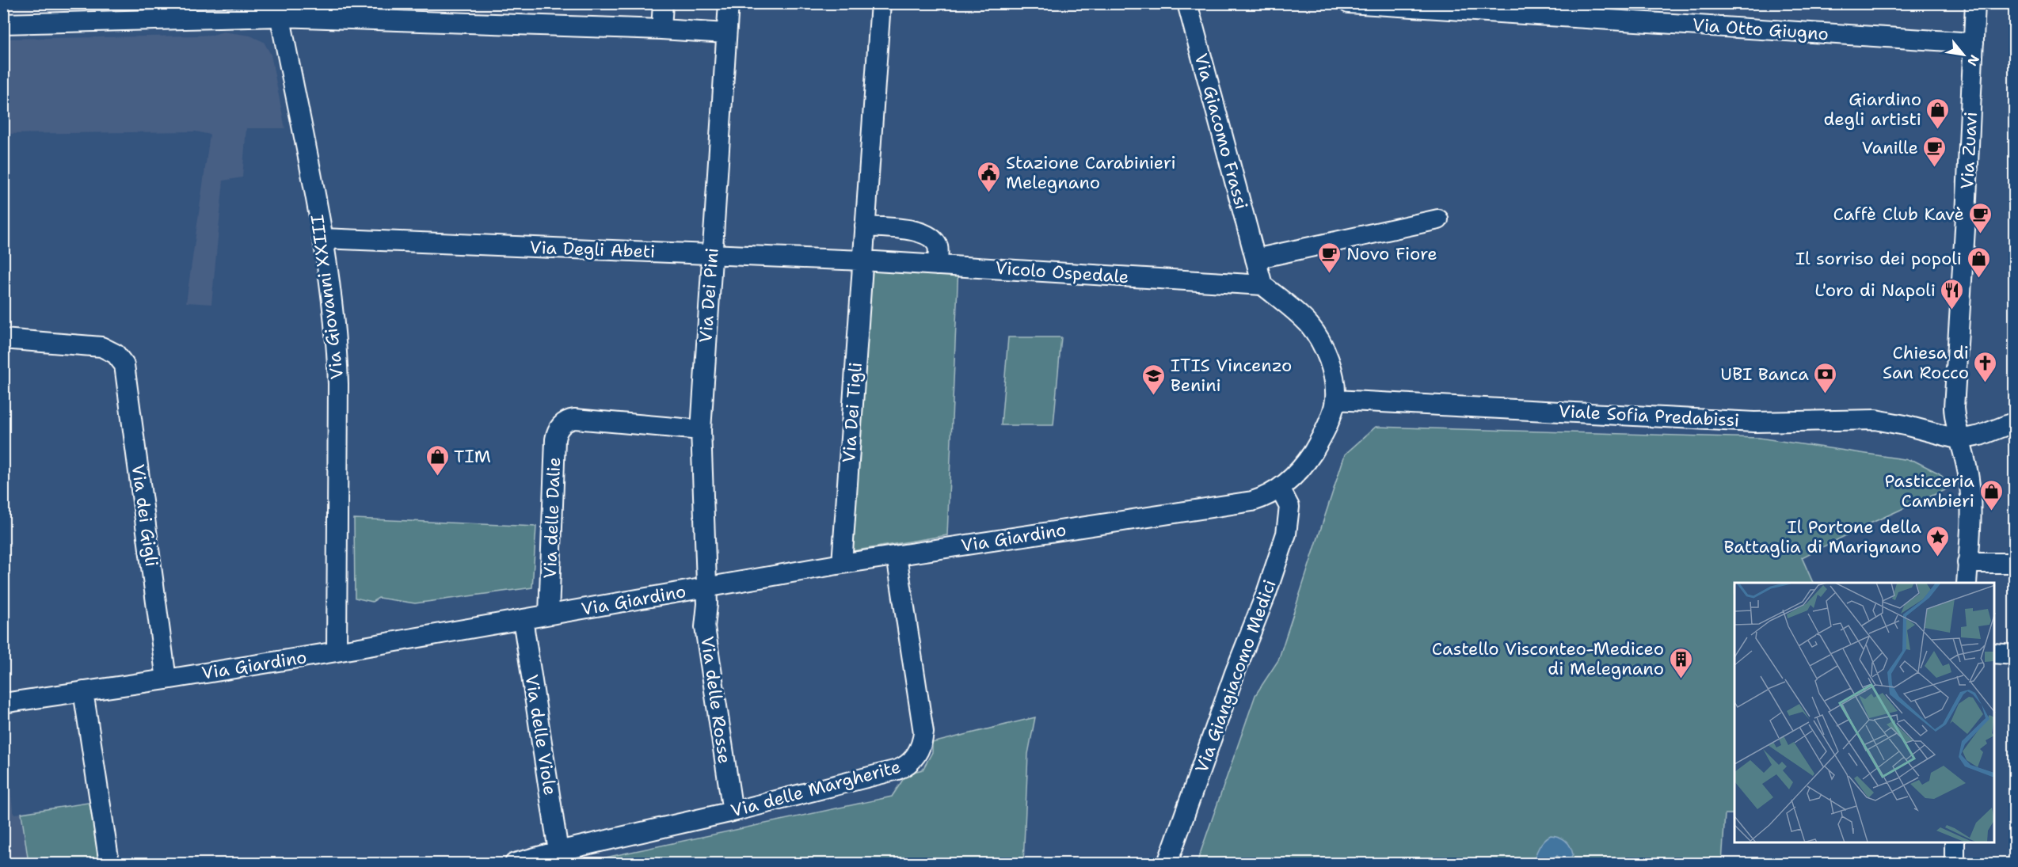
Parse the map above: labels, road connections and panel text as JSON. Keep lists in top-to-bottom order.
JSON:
{
  "streets": {
    "street": [
      "Via Otto Giugno",
      "Via Giacomo Frassi",
      "Via Zuavi",
      "Via Degli Abeti",
      "Vicolo Ospedale",
      "Via Dei Pini",
      "Via Giovanni XXIII",
      "Via Dei Tigli",
      "Viale Sofia Predabissi",
      "Via dei Gigli",
      "Via delle Dalie",
      "Via Giardino",
      "Via Giangiacomo Medici",
      "Via delle Rosse",
      "Via delle Viole",
      "Via delle Margherite"
    ]
  },
  "crossings": [
    ["Via Otto Giugno", "Via Zuavi"],
    ["Via Giacomo Frassi", "Vicolo Ospedale"],
    ["Via Zuavi", "Viale Sofia Predabissi"],
    ["Via Degli Abeti", "Vicolo Ospedale"],
    ["Via Degli Abeti", "Via Dei Pini"],
    ["Via Degli Abeti", "Via Giovanni XXIII"],
    ["Via Degli Abeti", "Via Dei Tigli"],
    ["Vicolo Ospedale", "Via Dei Tigli"],
    ["Via Dei Pini", "Via delle Dalie"],
    ["Via Dei Pini", "Via Giardino"],
    ["Via Dei Pini", "Via delle Rosse"],
    ["Via Giovanni XXIII", "Via Giardino"],
    ["Via Dei Tigli", "Via Giardino"],
    ["Via dei Gigli", "Via Giardino"],
    ["Via delle Dalie", "Via Giardino"],
    ["Via Giardino", "Via Giangiacomo Medici"],
    ["Via Giardino", "Via delle Rosse"],
    ["Via Giardino", "Via delle Viole"],
    ["Via Giardino", "Via delle Margherite"],
    ["Via delle Rosse", "Via delle Margherite"],
    ["Via delle Viole", "Via delle Margherite"]
  ],
  "places": {
    "shop": [
      "Giardino degli artisti",
      "Il sorriso dei popoli",
      "TIM",
      "Pasticceria Cambieri"
    ],
    "cafe": ["Vanille", "Caffè Club Kavè", "Novo Fiore"],
    "public building": ["Stazione Carabinieri Melegnano"],
    "restaurant": ["L'oro di Napoli"],
    "church": ["Chiesa di San Rocco"],
    "bank": ["UBI Banca"],
    "school or university": ["ITIS Vincenzo Benini"],
    "place": ["Il Portone della Battaglia di Marignano"],
    "building": ["Castello Visconteo-Mediceo di Melegnano"]
  },
  "north": "bottom right"
}
